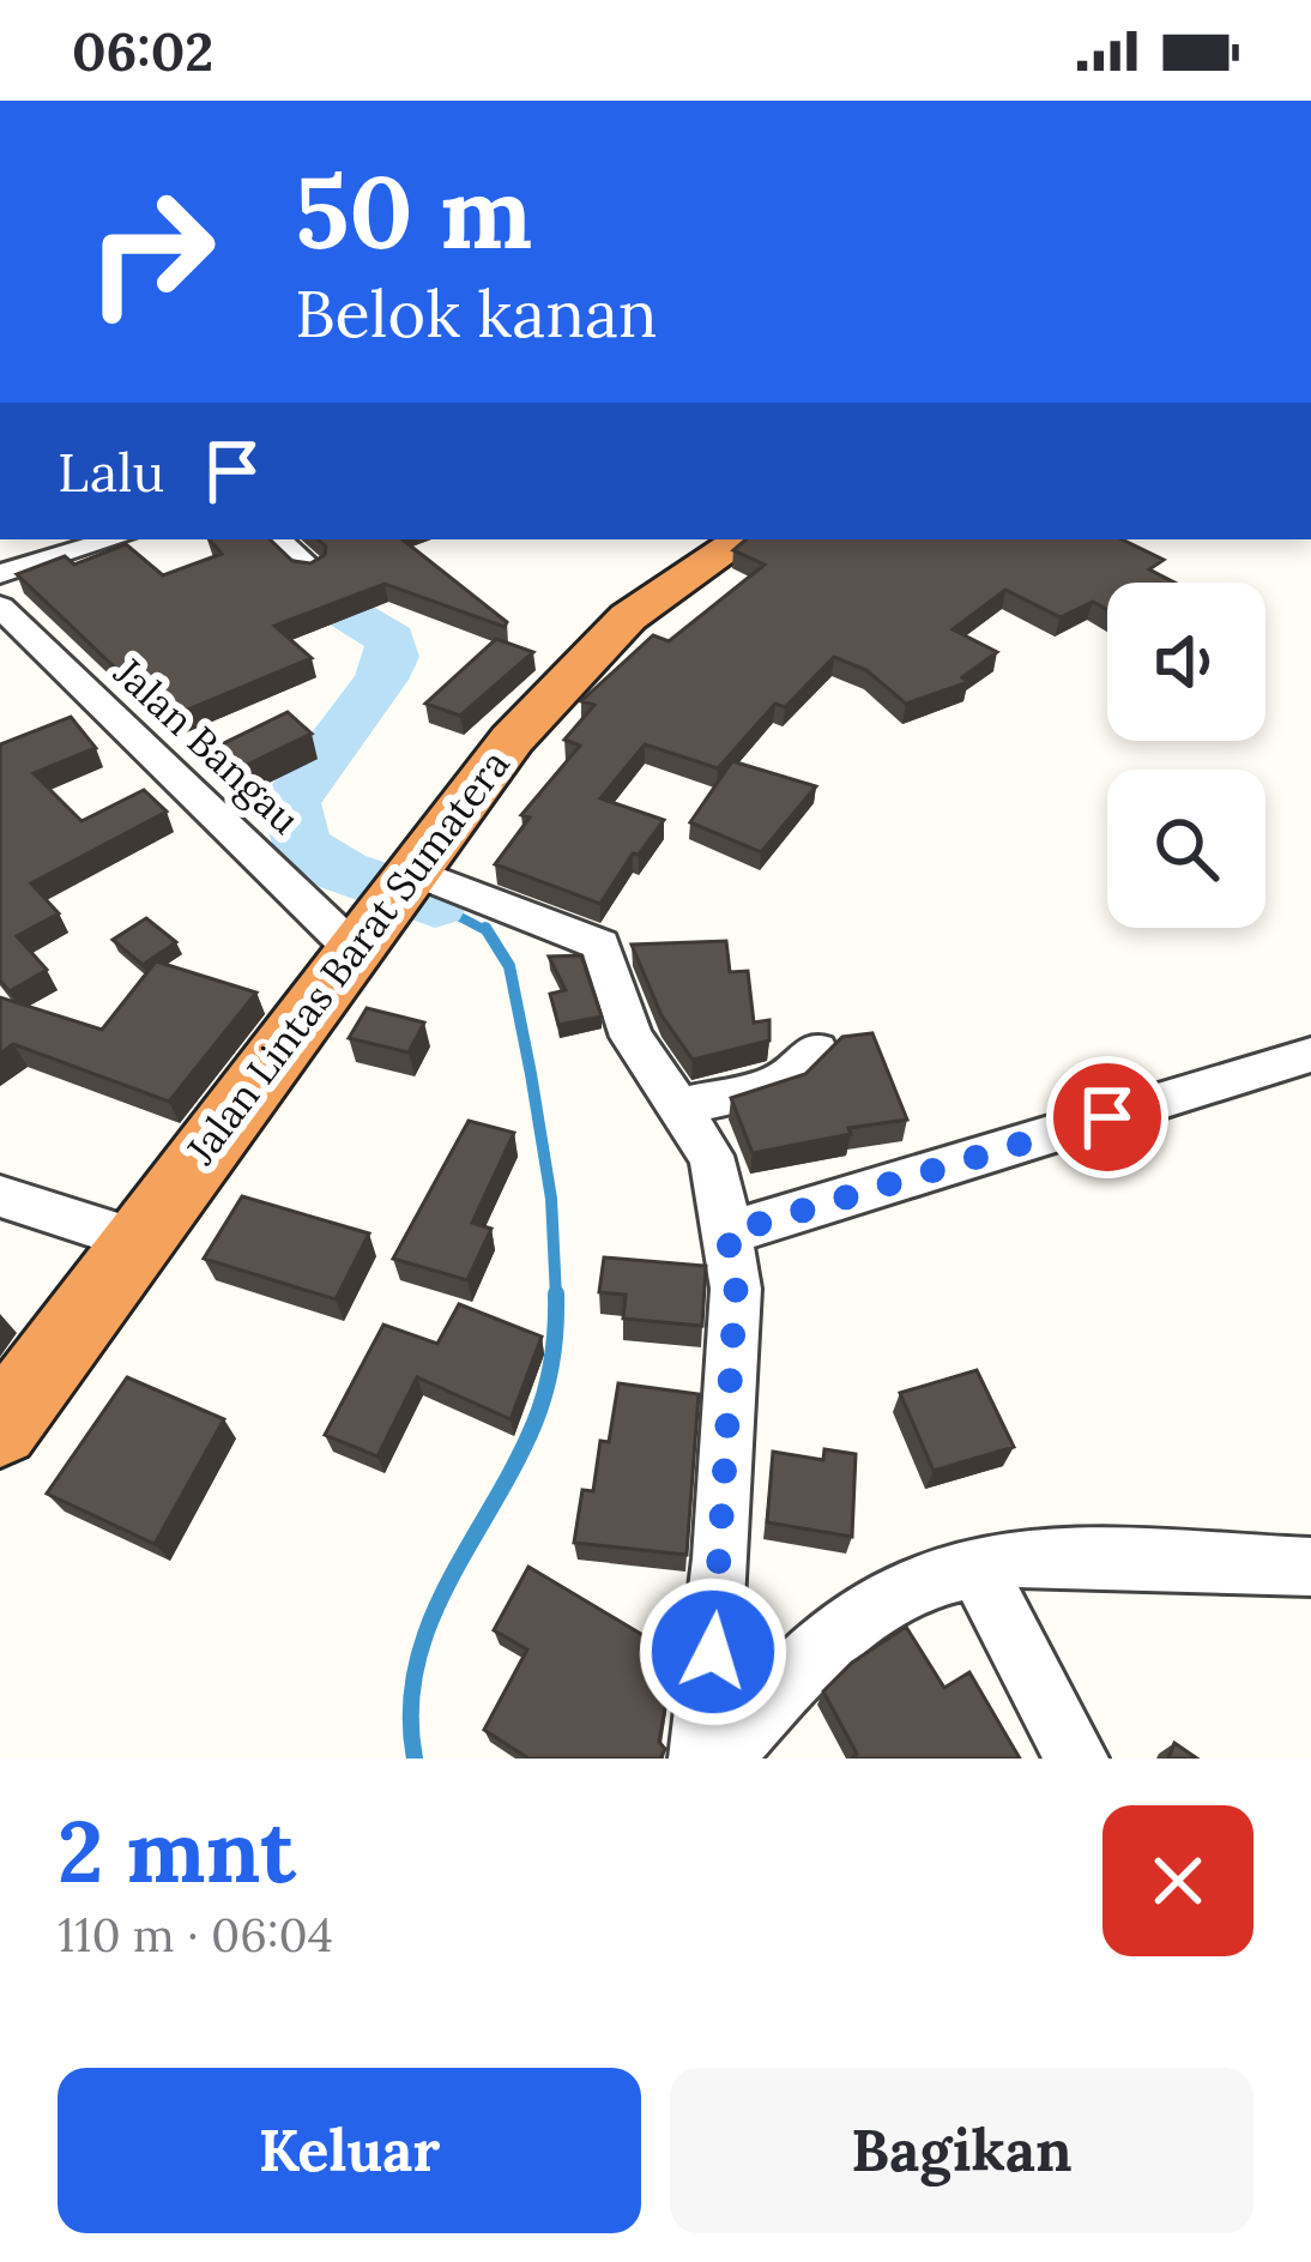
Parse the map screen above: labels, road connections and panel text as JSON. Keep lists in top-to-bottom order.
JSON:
{
  "streets": {
    "highway": ["Jalan Lintas Barat Sumatera"],
    "street": ["Jalan Bangau"]
  },
  "crossings": [
    ["Jalan Bangau", "Jalan Lintas Barat Sumatera"]
  ],
  "page": {
    "status": "06:02",
    "turn": ["50 m", "Belok kanan"],
    "then": "Lalu",
    "heading": ["2 mnt", "110 m · 06:04"],
    "buttons": ["Keluar", "Bagikan"]
  }
}
